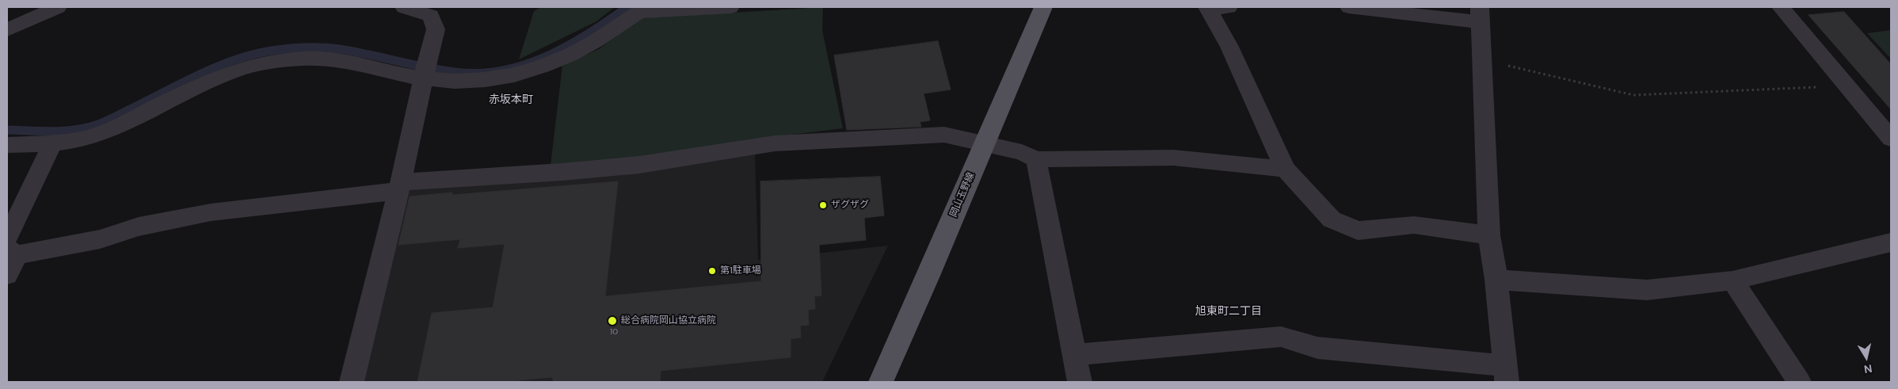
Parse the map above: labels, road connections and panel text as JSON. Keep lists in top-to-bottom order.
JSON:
{
  "streets": {
    "main road": ["岡山玉野線"]
  },
  "districts": ["赤坂本町", "旭東町二丁目"],
  "places": ["ザグザグ", "第1駐車場", "総合病院岡山協立病院"],
  "house_numbers": ["10"],
  "north": "bottom"
}
